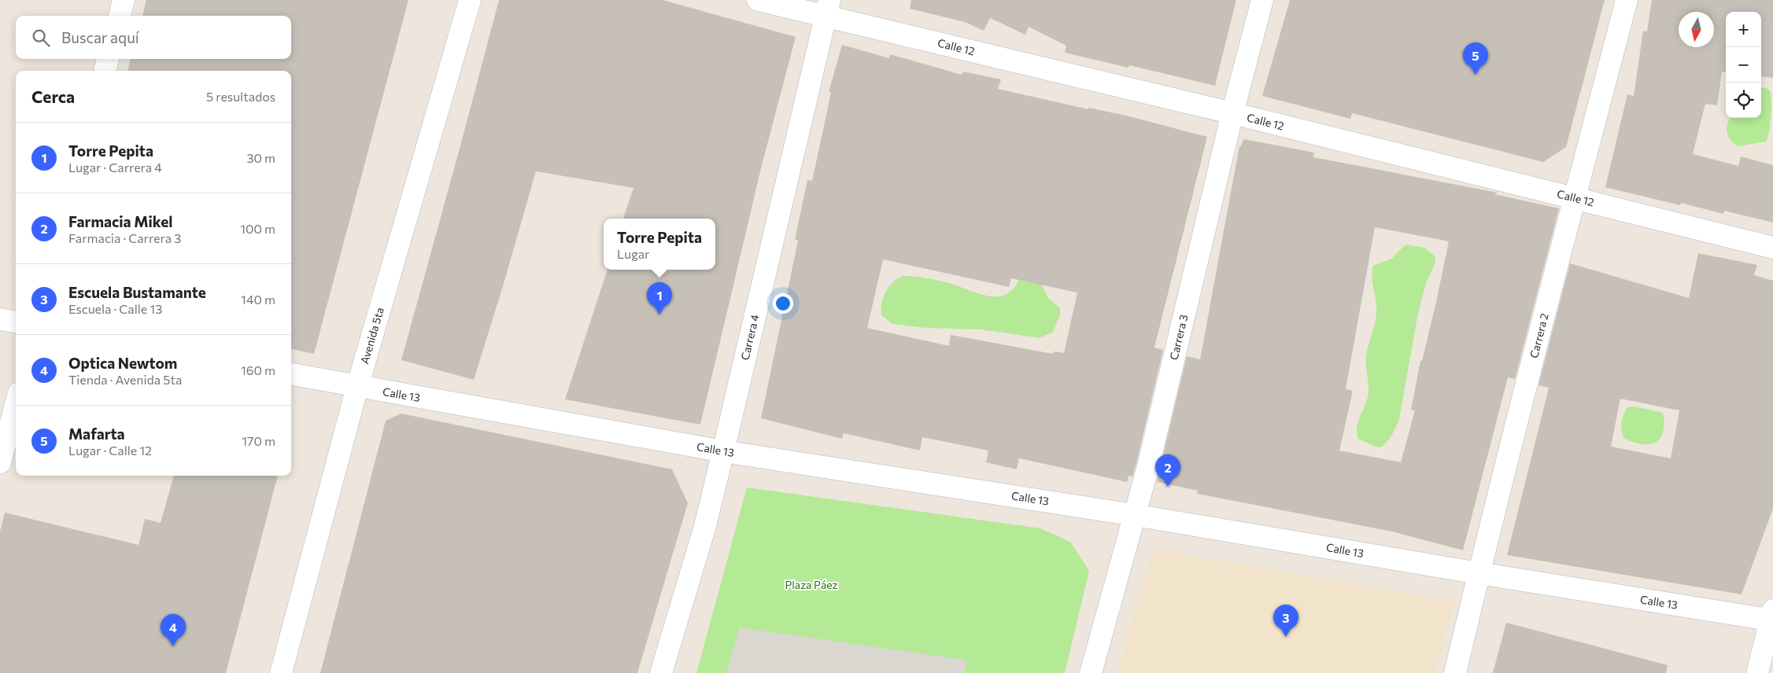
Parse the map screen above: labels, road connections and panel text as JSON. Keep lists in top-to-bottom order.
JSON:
{
  "streets": {
    "street": [
      "Calle 12",
      "Avenida 5ta",
      "Carrera 2",
      "Carrera 4",
      "Carrera 3",
      "Calle 13"
    ]
  },
  "crossings": [
    ["Calle 12", "Carrera 2"],
    ["Calle 12", "Carrera 4"],
    ["Calle 12", "Carrera 3"],
    ["Avenida 5ta", "Calle 13"],
    ["Carrera 2", "Calle 13"],
    ["Carrera 4", "Calle 13"],
    ["Carrera 3", "Calle 13"]
  ],
  "parks": ["Plaza Páez"],
  "north": "bottom",
  "page": {
    "map_buttons": ["+", "−"],
    "search": "Buscar aquí",
    "pins": [
      "5",
      "1",
      "2",
      "3",
      "4"
    ],
    "heading": ["Cerca", "5 resultados"],
    "list": [
      {
        "mark": "1",
        "name": "Torre Pepita",
        "note": "Lugar · Carrera 4",
        "value": "30 m"
      },
      {
        "mark": "2",
        "name": "Farmacia Mikel",
        "note": "Farmacia · Carrera 3",
        "value": "100 m"
      },
      {
        "mark": "3",
        "name": "Escuela Bustamante",
        "note": "Escuela · Calle 13",
        "value": "140 m"
      },
      {
        "mark": "4",
        "name": "Optica Newtom",
        "note": "Tienda · Avenida 5ta",
        "value": "160 m"
      },
      {
        "mark": "5",
        "name": "Mafarta",
        "note": "Lugar · Calle 12",
        "value": "170 m"
      }
    ],
    "popup": ["Torre Pepita", "Lugar"]
  }
}
